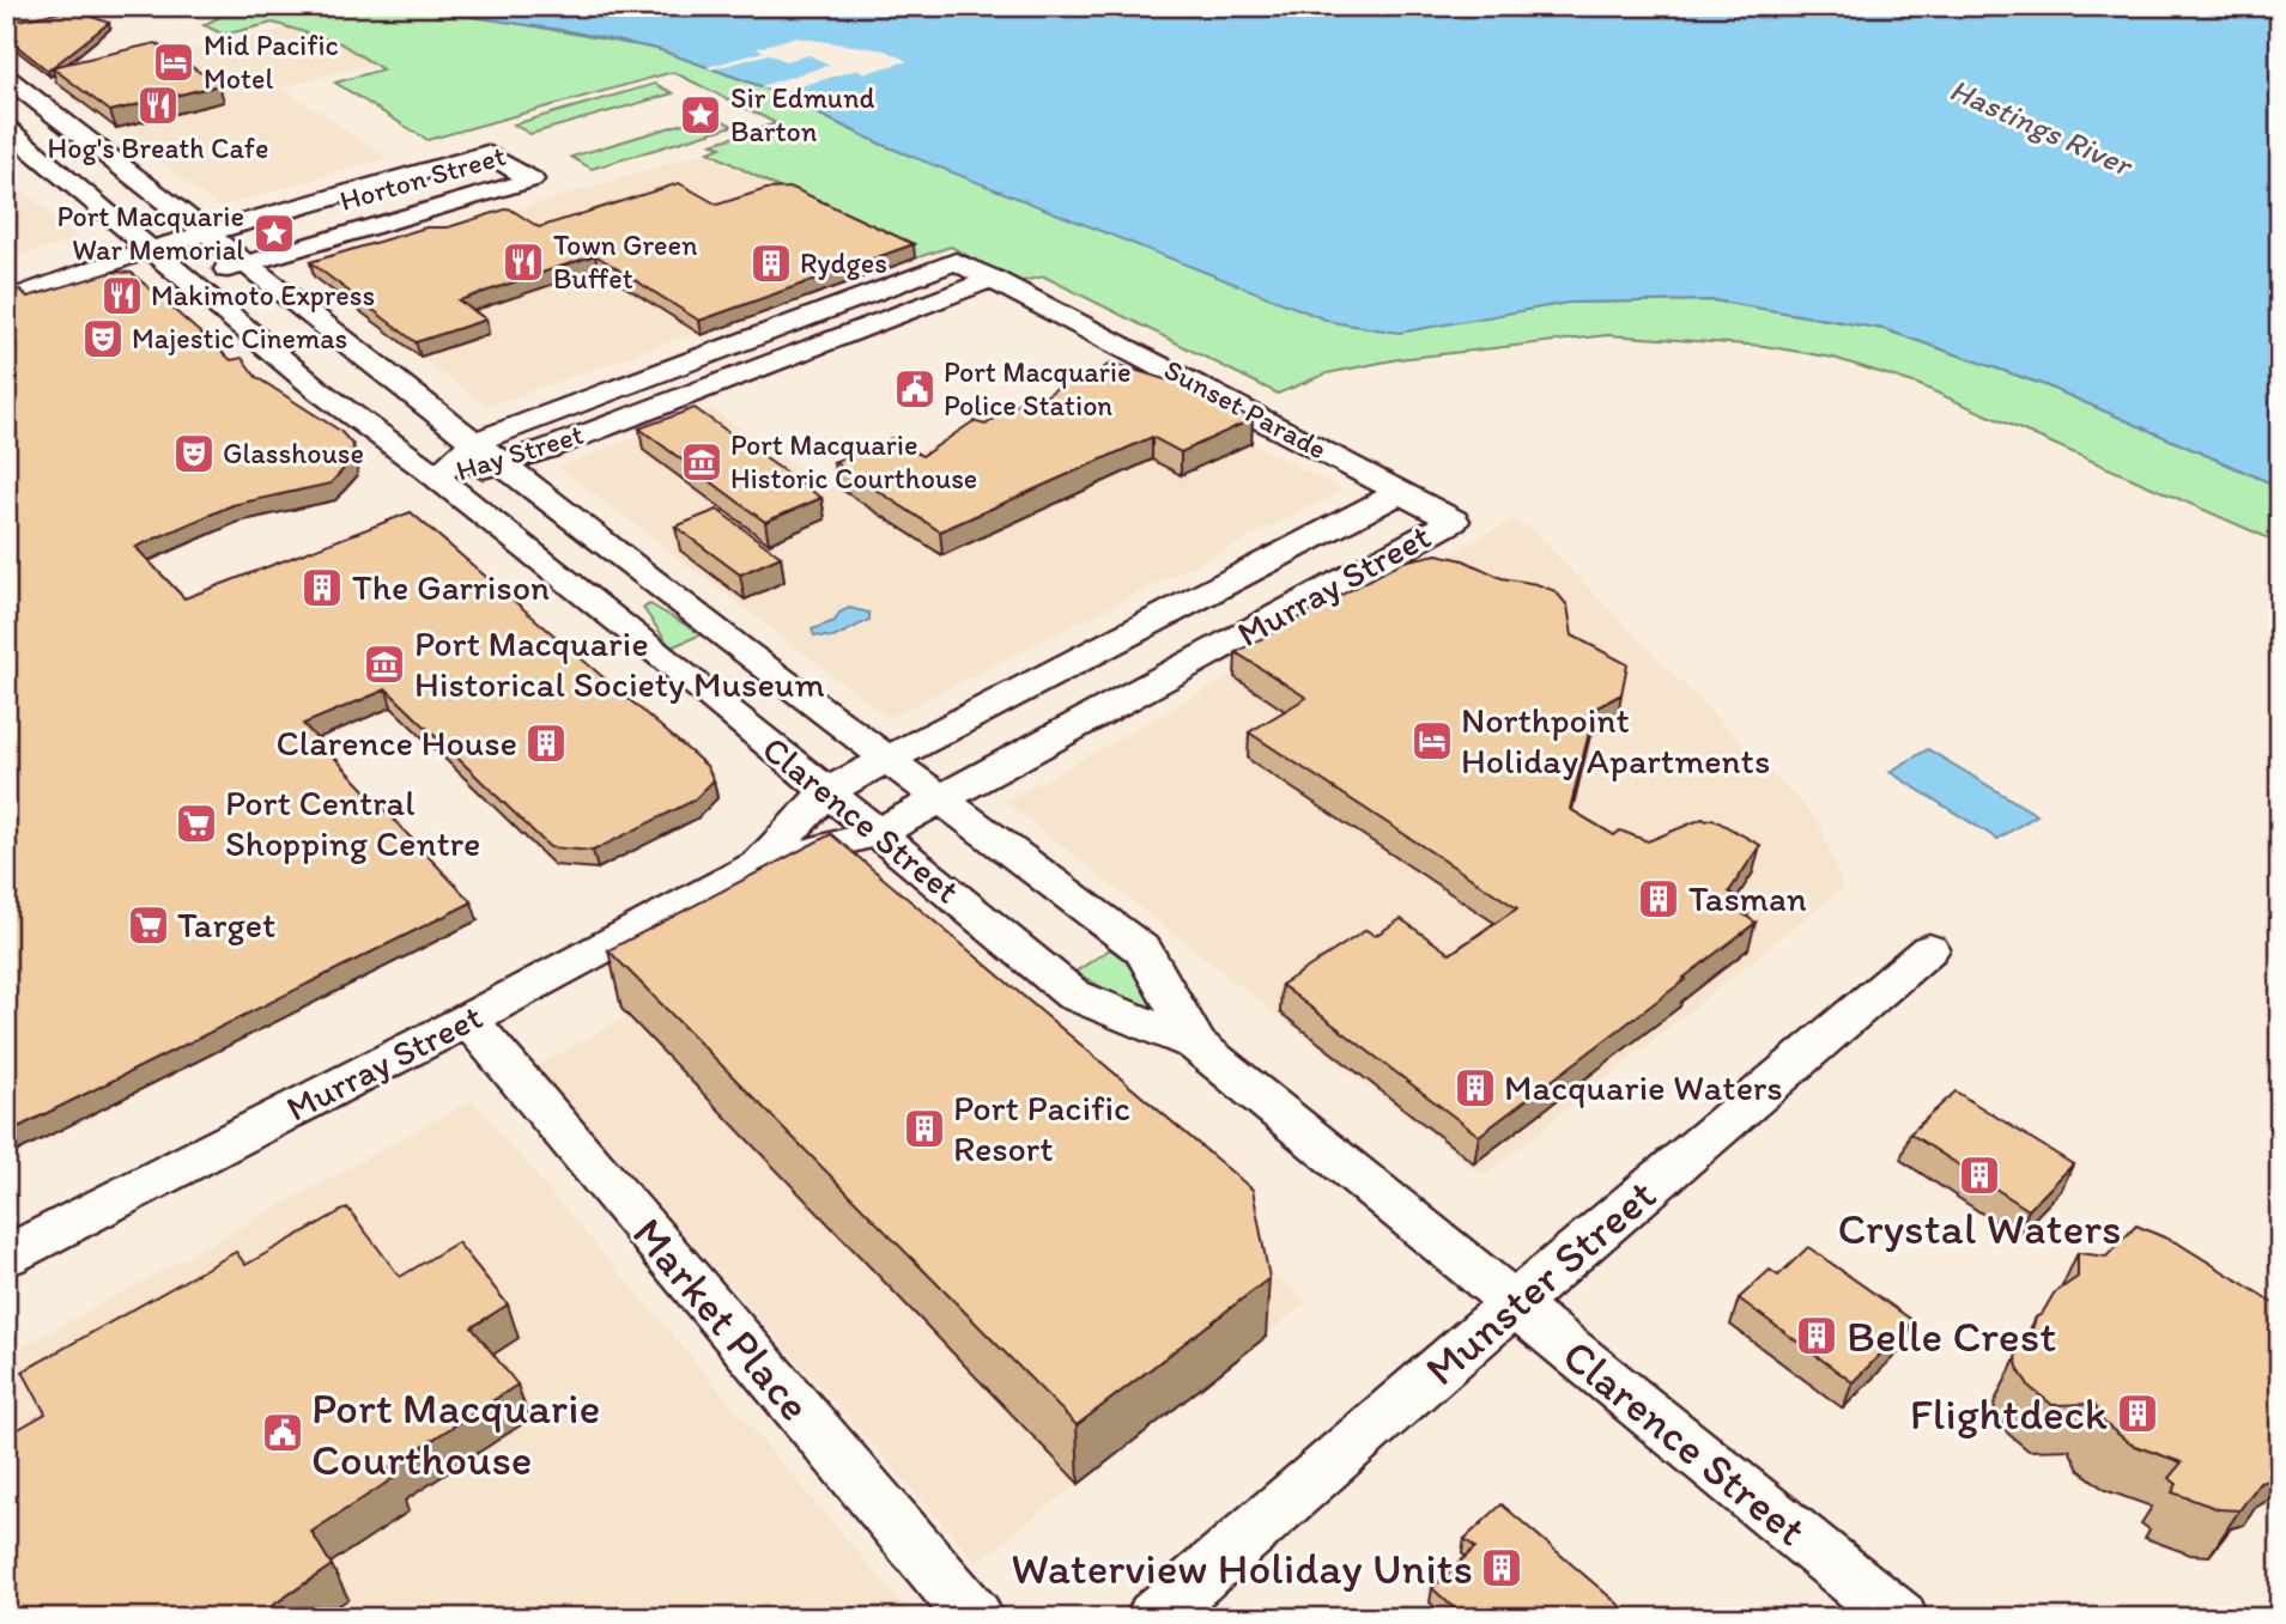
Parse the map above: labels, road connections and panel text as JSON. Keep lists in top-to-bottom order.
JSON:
{
  "streets": {
    "street": [
      "Horton Street",
      "Sunset Parade",
      "Hay Street",
      "Murray Street",
      "Clarence Street",
      "Munster Street",
      "Market Place"
    ]
  },
  "crossings": [
    ["Horton Street", "Clarence Street"],
    ["Sunset Parade", "Hay Street"],
    ["Sunset Parade", "Murray Street"],
    ["Hay Street", "Clarence Street"],
    ["Murray Street", "Clarence Street"],
    ["Murray Street", "Market Place"],
    ["Clarence Street", "Munster Street"]
  ],
  "water": ["Hastings River"],
  "places": {
    "hotel": ["Mid Pacific Motel", "Northpoint Holiday Apartments"],
    "restaurant": ["Hog's Breath Cafe", "Town Green Buffet", "Makimoto Express"],
    "place": ["Sir Edmund Barton", "Port Macquarie War Memorial"],
    "building": [
      "Rydges",
      "The Garrison",
      "Clarence House",
      "Tasman",
      "Macquarie Waters",
      "Port Pacific Resort",
      "Crystal Waters",
      "Belle Crest",
      "Flightdeck",
      "Waterview Holiday Units"
    ],
    "theatre": ["Majestic Cinemas", "Glasshouse"],
    "public building": ["Port Macquarie Police Station", "Port Macquarie Courthouse"],
    "museum": ["Port Macquarie Historic Courthouse", "Port Macquarie Historical Society Museum"],
    "supermarket": ["Port Central Shopping Centre", "Target"]
  }
}
